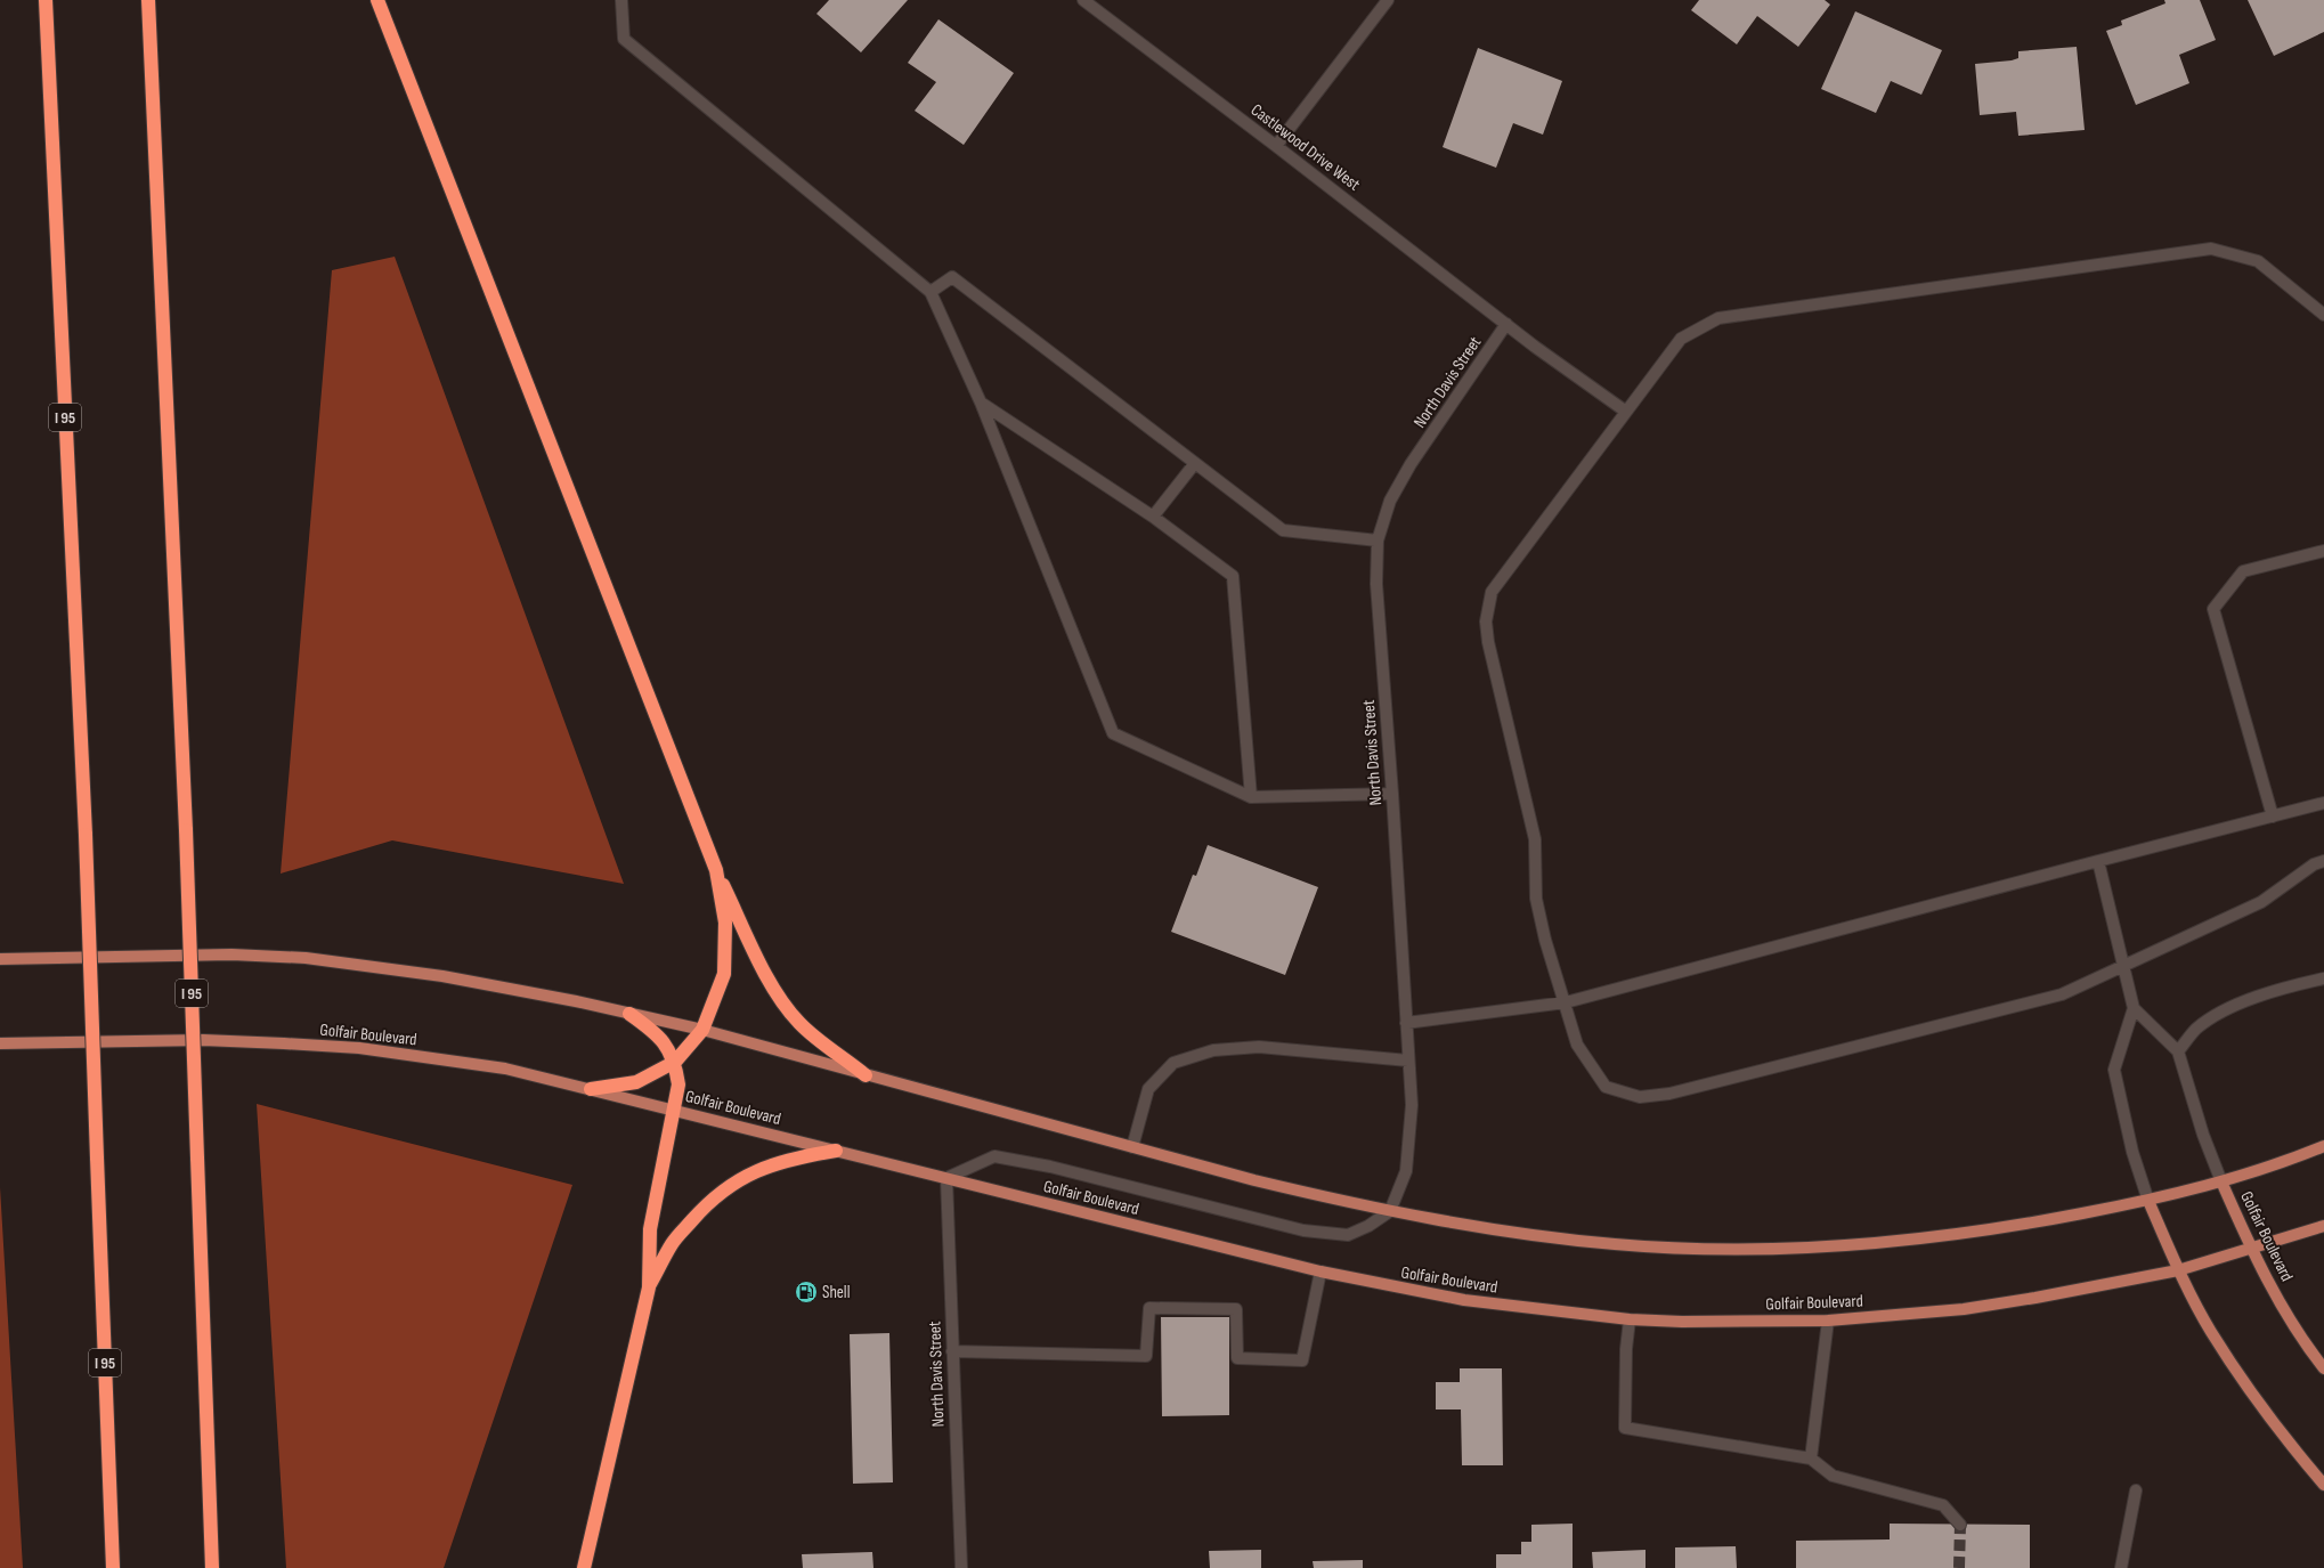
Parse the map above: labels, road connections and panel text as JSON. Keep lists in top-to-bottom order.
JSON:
{
  "streets": {
    "highway": ["I 95"],
    "main road": ["Golfair Boulevard"],
    "street": ["Castlewood Drive West", "North Davis Street"]
  },
  "crossings": [
    ["Castlewood Drive West", "North Davis Street"],
    ["North Davis Street", "Golfair Boulevard"]
  ],
  "places": {
    "fuel station": ["Shell"]
  }
}
